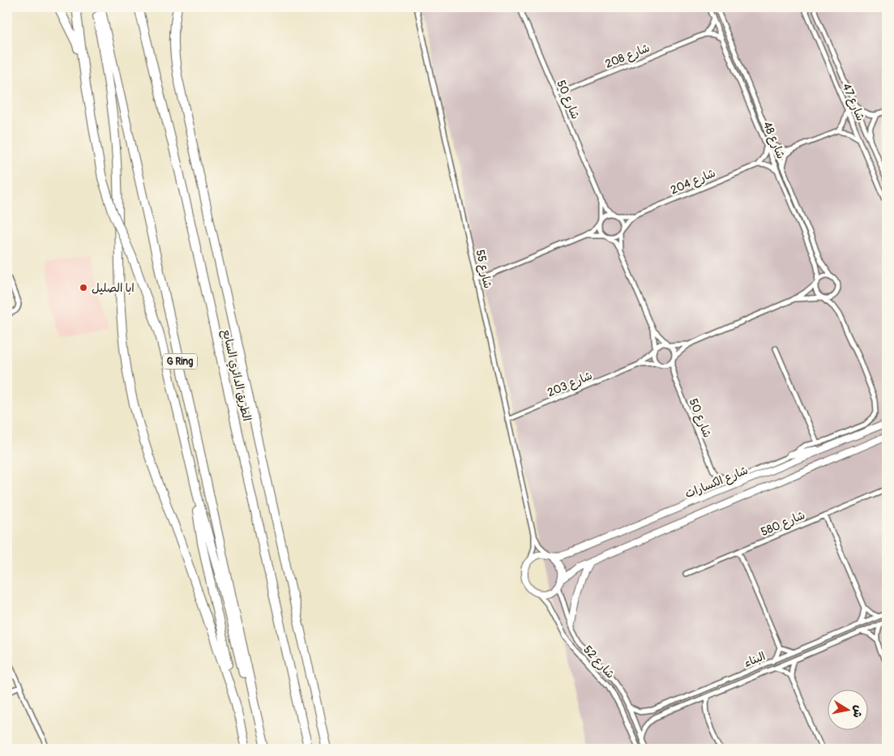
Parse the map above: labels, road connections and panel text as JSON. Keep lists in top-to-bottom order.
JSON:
{
  "streets": {
    "highway": ["G Ring", "الطريق الدائري السابع"],
    "street": [
      "شارع 208",
      "شارع 50",
      "شارع 47",
      "شارع 48",
      "شارع 204",
      "شارع 55",
      "شارع 203",
      "شارع الكسارات",
      "شارع 580",
      "البناء",
      "شارع 52"
    ]
  },
  "crossings": [
    ["شارع 208", "شارع 50"],
    ["شارع 50", "شارع 204"],
    ["شارع 50", "شارع 203"],
    ["شارع 50", "شارع الكسارات"],
    ["شارع 48", "شارع الكسارات"],
    ["شارع 55", "شارع 203"],
    ["شارع 55", "شارع الكسارات"],
    ["شارع 55", "شارع 52"],
    ["شارع الكسارات", "شارع 52"],
    ["البناء", "شارع 52"]
  ],
  "places": ["ابا الصليل"],
  "north": "right"
}
